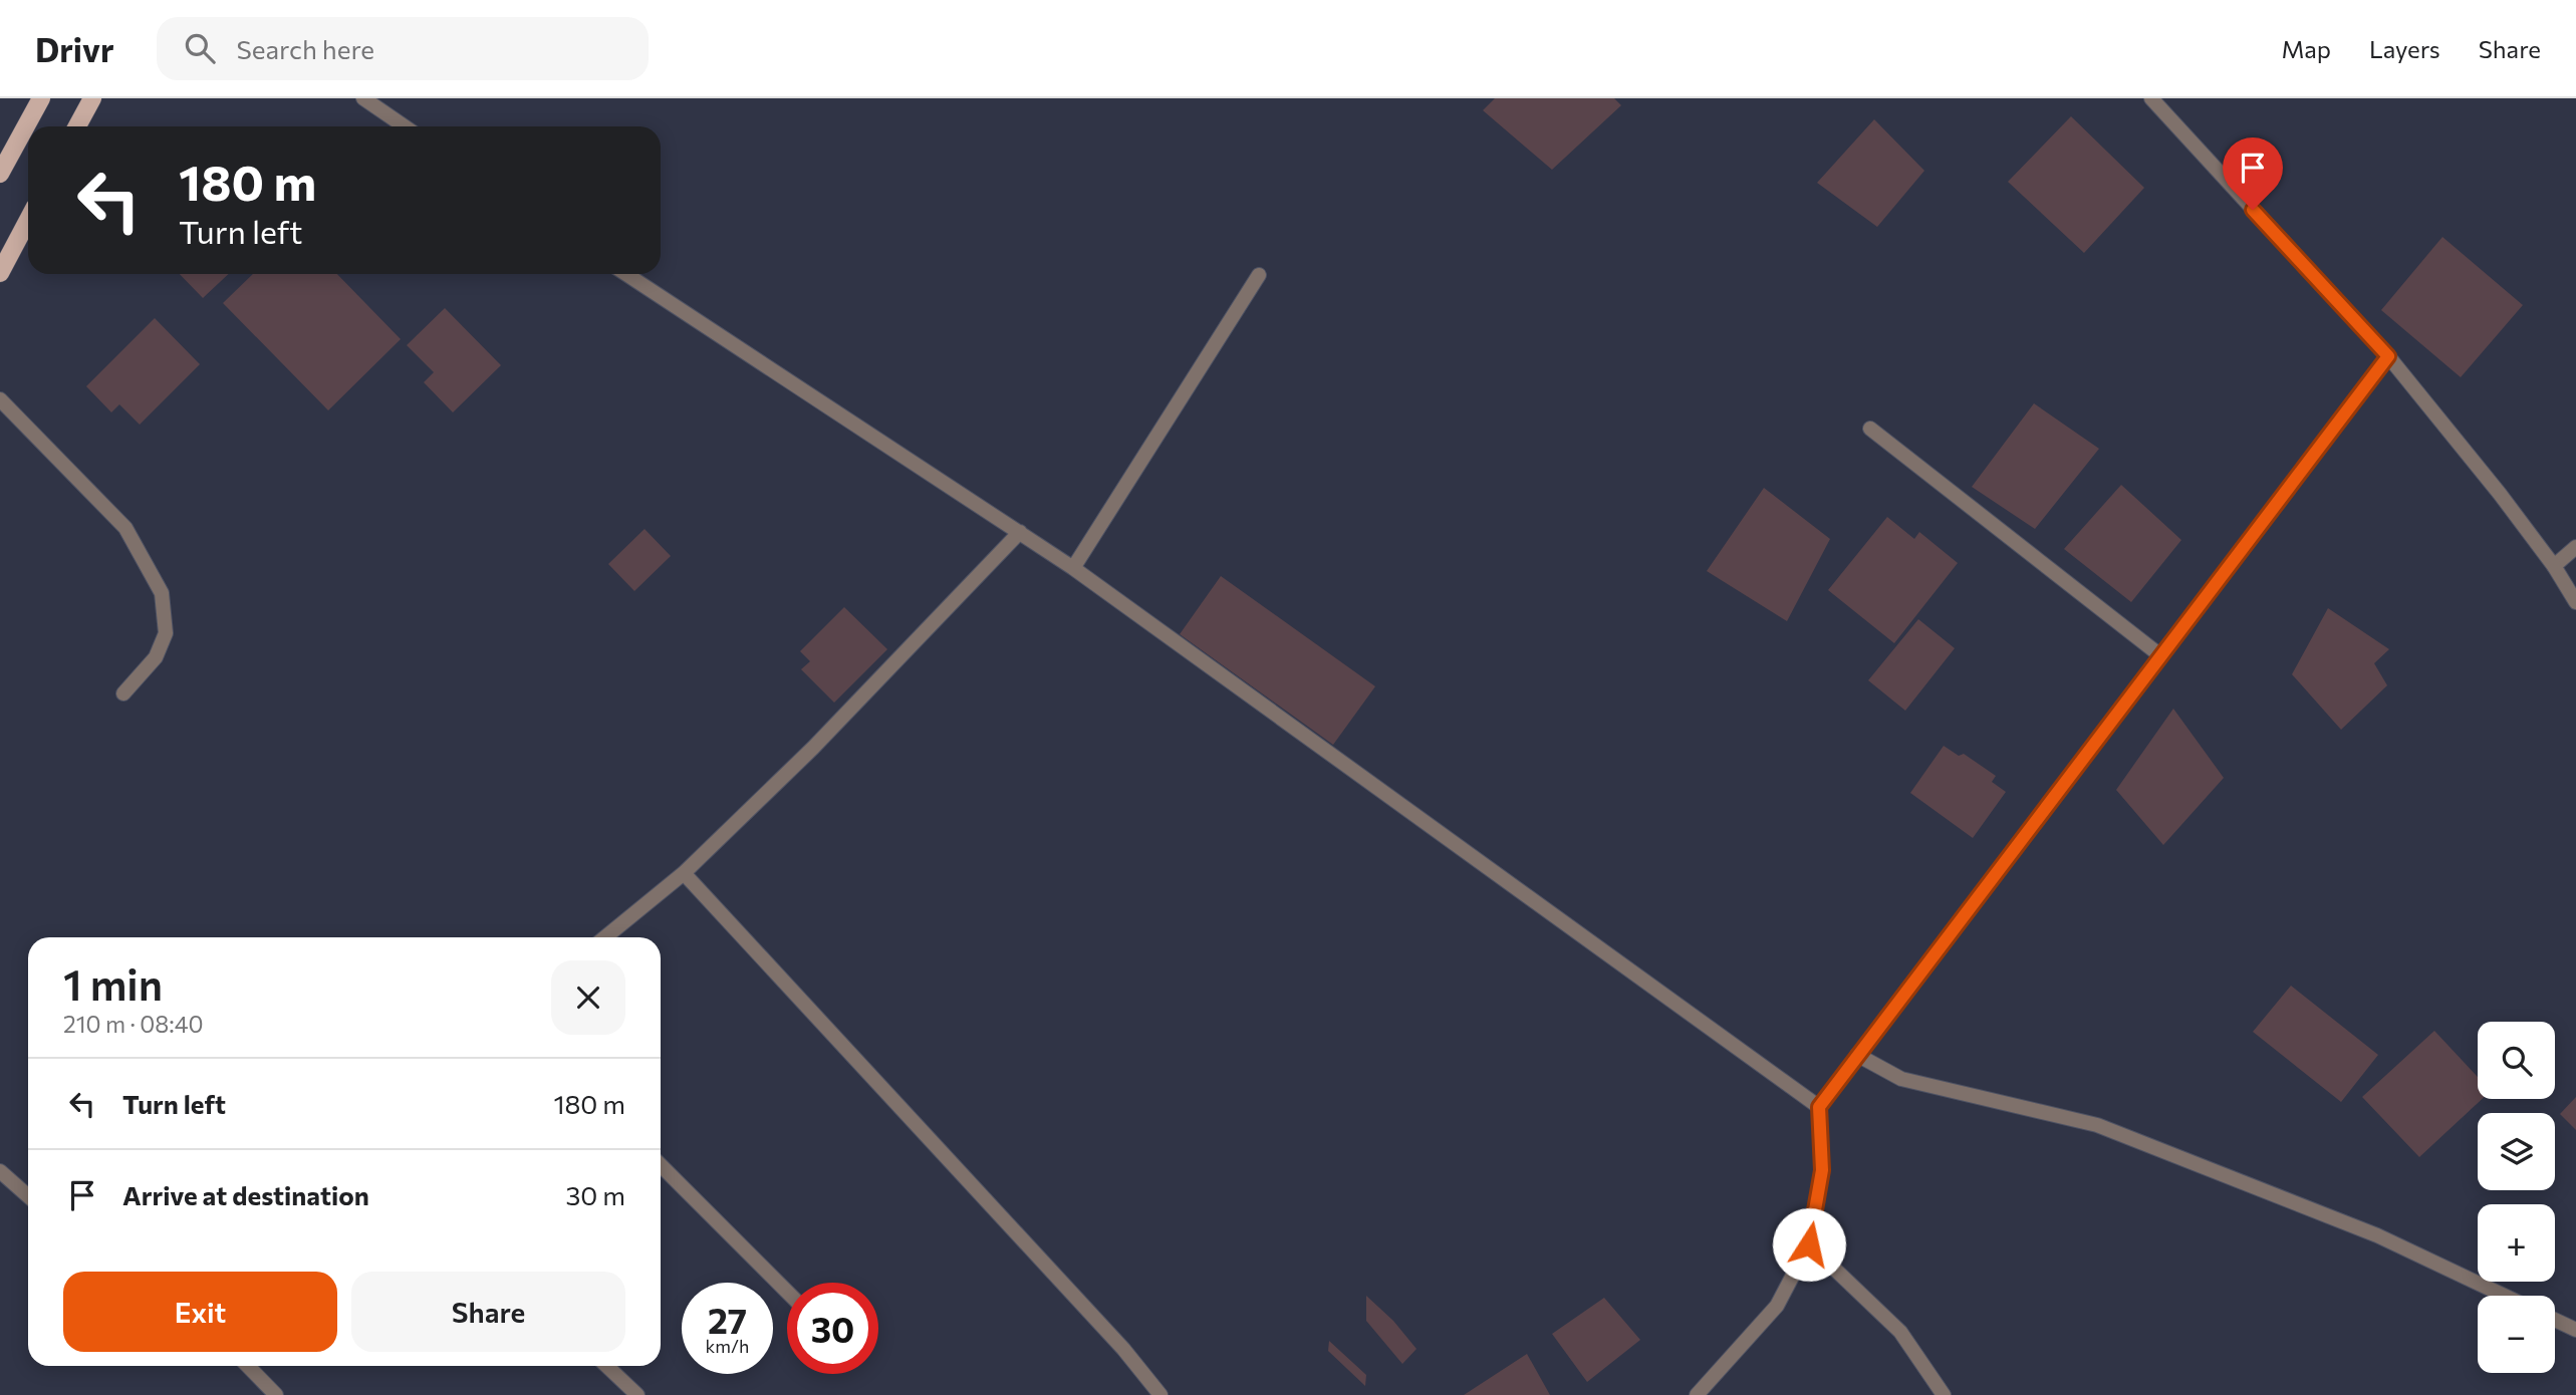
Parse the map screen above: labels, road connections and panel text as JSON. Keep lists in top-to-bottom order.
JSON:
{
  "page": {
    "header": "Drivr",
    "search": "Search here",
    "nav": ["Map", "Layers", "Share"],
    "turn": ["180 m", "Turn left"],
    "heading": ["1 min", "210 m · 08:40"],
    "map_buttons": ["+", "−"],
    "list": [
      {
        "name": "Turn left",
        "value": "180 m"
      },
      {
        "name": "Arrive at destination",
        "value": "30 m"
      }
    ],
    "buttons": ["Exit", "Share"],
    "speed": "27 km/h",
    "limit": "30"
  }
}
